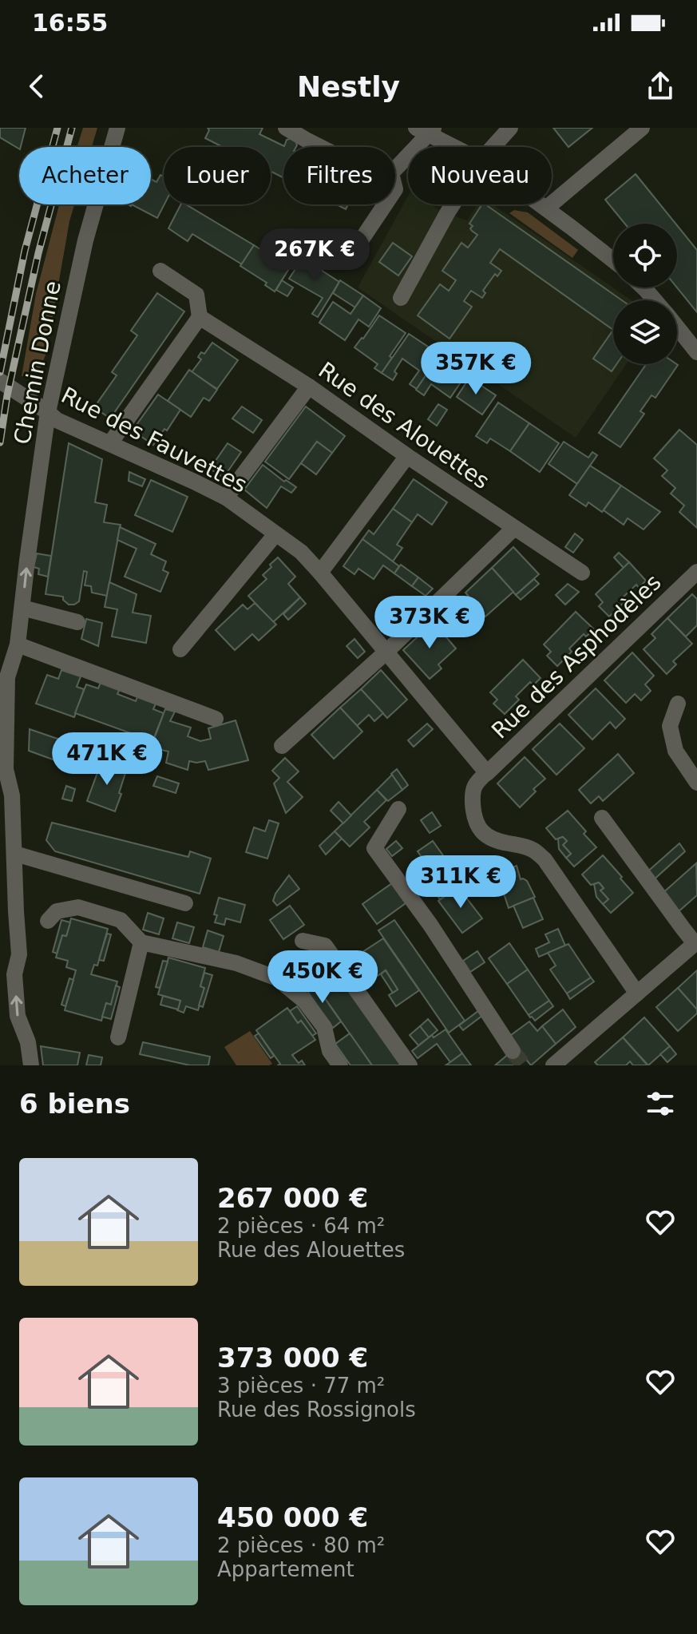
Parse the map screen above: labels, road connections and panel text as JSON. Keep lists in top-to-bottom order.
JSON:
{
  "streets": {
    "street": [
      "Chemin Donne",
      "Rue des Alouettes",
      "Rue des Fauvettes",
      "Rue des Asphodèles"
    ]
  },
  "crossings": [
    ["Chemin Donne", "Rue des Fauvettes"],
    ["Rue des Fauvettes", "Rue des Asphodèles"]
  ],
  "one_way": ["Chemin Donne"],
  "page": {
    "status": "16:55",
    "header": "Nestly",
    "chip": [
      "Acheter",
      "Louer",
      "Filtres",
      "Nouveau"
    ],
    "price": [
      "267K €",
      "357K €",
      "373K €",
      "471K €",
      "311K €",
      "450K €"
    ],
    "heading": "6 biens",
    "list": [
      {
        "name": "267 000 €",
        "note": "2 pièces · 64 m² · Rue des Alouettes"
      },
      {
        "name": "373 000 €",
        "note": "3 pièces · 77 m² · Rue des Rossignols"
      },
      {
        "name": "450 000 €",
        "note": "2 pièces · 80 m² · Appartement"
      }
    ]
  }
}
